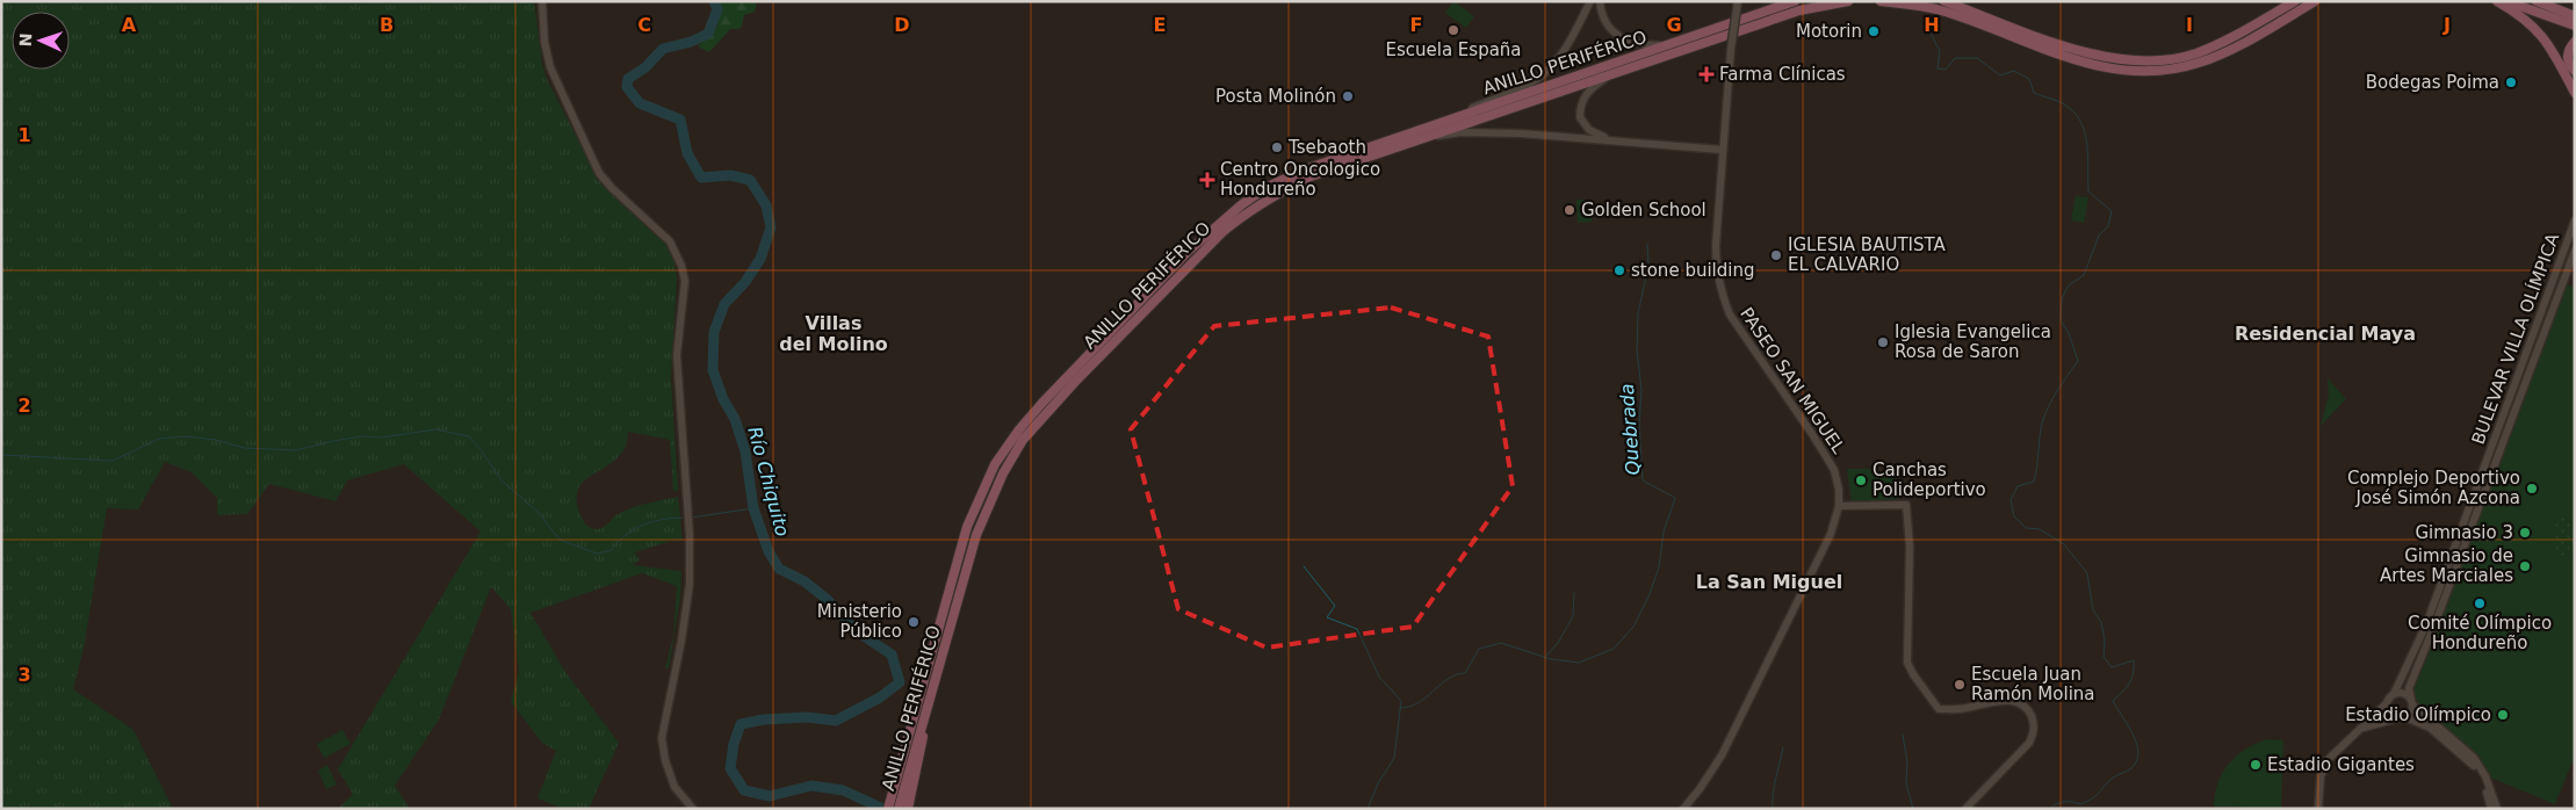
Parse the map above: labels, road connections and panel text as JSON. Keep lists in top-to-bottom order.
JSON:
{
  "streets": {
    "highway": ["ANILLO PERIFÉRICO"],
    "main road": ["BULEVAR VILLA OLÍMPICA", "PASEO SAN MIGUEL"]
  },
  "districts": ["Villas del Molino", "Residencial Maya", "La San Miguel"],
  "water": ["Quebrada", "Río Chiquito"],
  "places": {
    "other": [
      "Escuela España",
      "Motorin",
      "Bodegas Poima",
      "Posta Molinón",
      "Tsebaoth",
      "Golden School",
      "IGLESIA BAUTISTA EL CALVARIO",
      "stone building",
      "Iglesia Evangelica Rosa de Saron",
      "Canchas Polideportivo",
      "Complejo Deportivo José Simón Azcona",
      "Gimnasio 3",
      "Gimnasio de Artes Marciales",
      "Comité Olímpico Hondureño",
      "Ministerio Público",
      "Escuela Juan Ramón Molina",
      "Estadio Olímpico",
      "Estadio Gigantes"
    ],
    "health": ["Farma Clínicas", "Centro Oncologico Hondureño"]
  },
  "north": "left",
  "grid": {
    "columns": [
      "A",
      "B",
      "C",
      "D",
      "E",
      "F",
      "G",
      "H",
      "I",
      "J"
    ],
    "rows": ["1", "2", "3"]
  }
}
